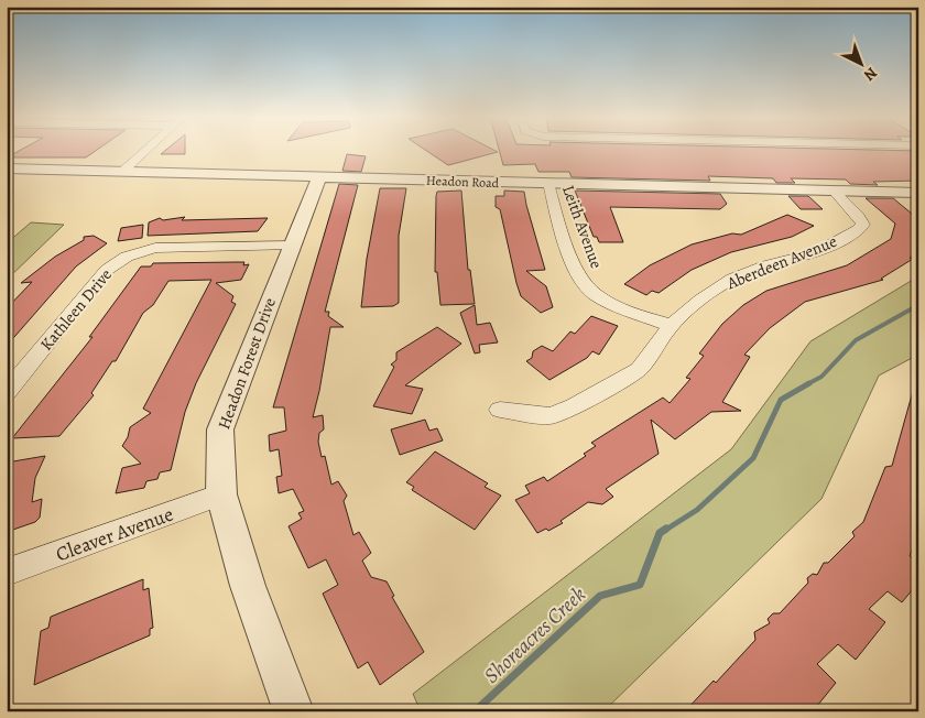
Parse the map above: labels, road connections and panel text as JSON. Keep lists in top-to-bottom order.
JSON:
{
  "streets": {
    "street": [
      "Headon Road",
      "Leith Avenue",
      "Aberdeen Avenue",
      "Kathleen Drive",
      "Headon Forest Drive",
      "Cleaver Avenue"
    ]
  },
  "crossings": [
    ["Headon Road", "Leith Avenue"],
    ["Headon Road", "Aberdeen Avenue"],
    ["Headon Road", "Headon Forest Drive"],
    ["Leith Avenue", "Aberdeen Avenue"],
    ["Kathleen Drive", "Headon Forest Drive"],
    ["Headon Forest Drive", "Cleaver Avenue"]
  ],
  "water": ["Shoreacres Creek"],
  "north": "bottom right"
}
